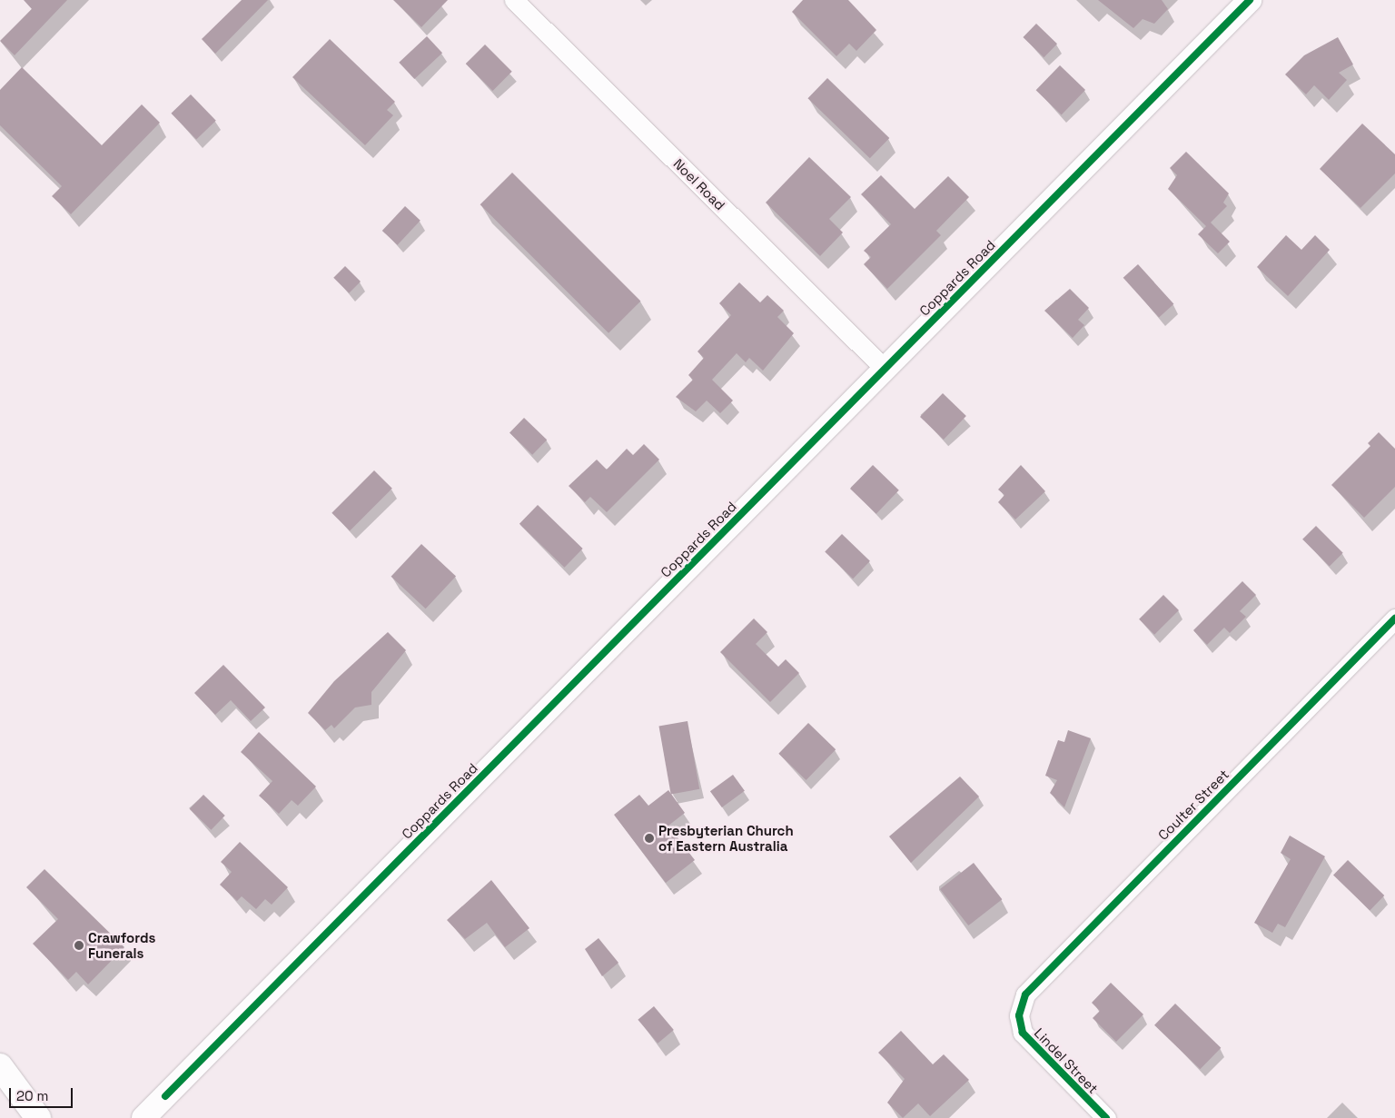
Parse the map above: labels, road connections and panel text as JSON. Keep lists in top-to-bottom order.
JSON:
{
  "streets": {
    "street": [
      "Noel Road",
      "Coppards Road",
      "Coulter Street",
      "Lindel Street"
    ]
  },
  "crossings": [
    ["Noel Road", "Coppards Road"],
    ["Coulter Street", "Lindel Street"]
  ],
  "places": ["Presbyterian Church of Eastern Australia", "Crawfords Funerals"],
  "scale_bar": "20 m"
}
